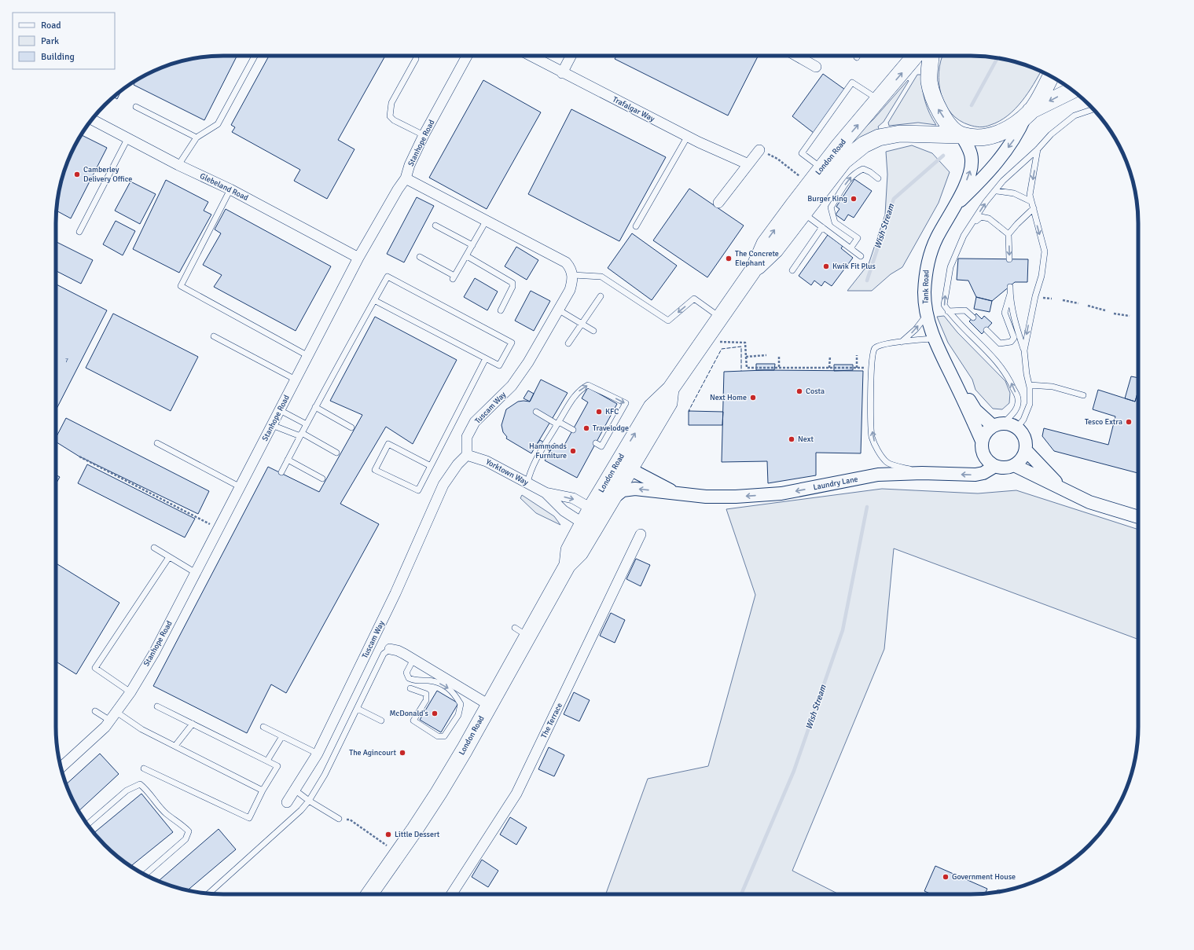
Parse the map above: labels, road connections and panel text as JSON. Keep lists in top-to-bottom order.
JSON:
{
  "streets": {
    "main road": ["London Road"],
    "street": [
      "Trafalgar Way",
      "Stanhope Road",
      "Glebeland Road",
      "Tank Road",
      "Tuscam Way",
      "Yorktown Way",
      "Laundry Lane",
      "The Terrace"
    ]
  },
  "crossings": [
    ["Stanhope Road", "Glebeland Road"],
    ["London Road", "Tank Road"],
    ["London Road", "Yorktown Way"],
    ["London Road", "Laundry Lane"],
    ["Tank Road", "Laundry Lane"],
    ["Tuscam Way", "Yorktown Way"]
  ],
  "one_way": ["Laundry Lane"],
  "water": ["Wish Stream"],
  "places": [
    "Camberley Delivery Office",
    "Burger King",
    "The Concrete Elephant",
    "Kwik Fit Plus",
    "Costa",
    "Next Home",
    "KFC",
    "Tesco Extra",
    "Travelodge",
    "Next",
    "Hammonds Furniture",
    "McDonald's",
    "The Agincourt",
    "Little Dessert",
    "Government House"
  ],
  "house_numbers": ["7"],
  "legend": ["Road", "Park", "Building"]
}
